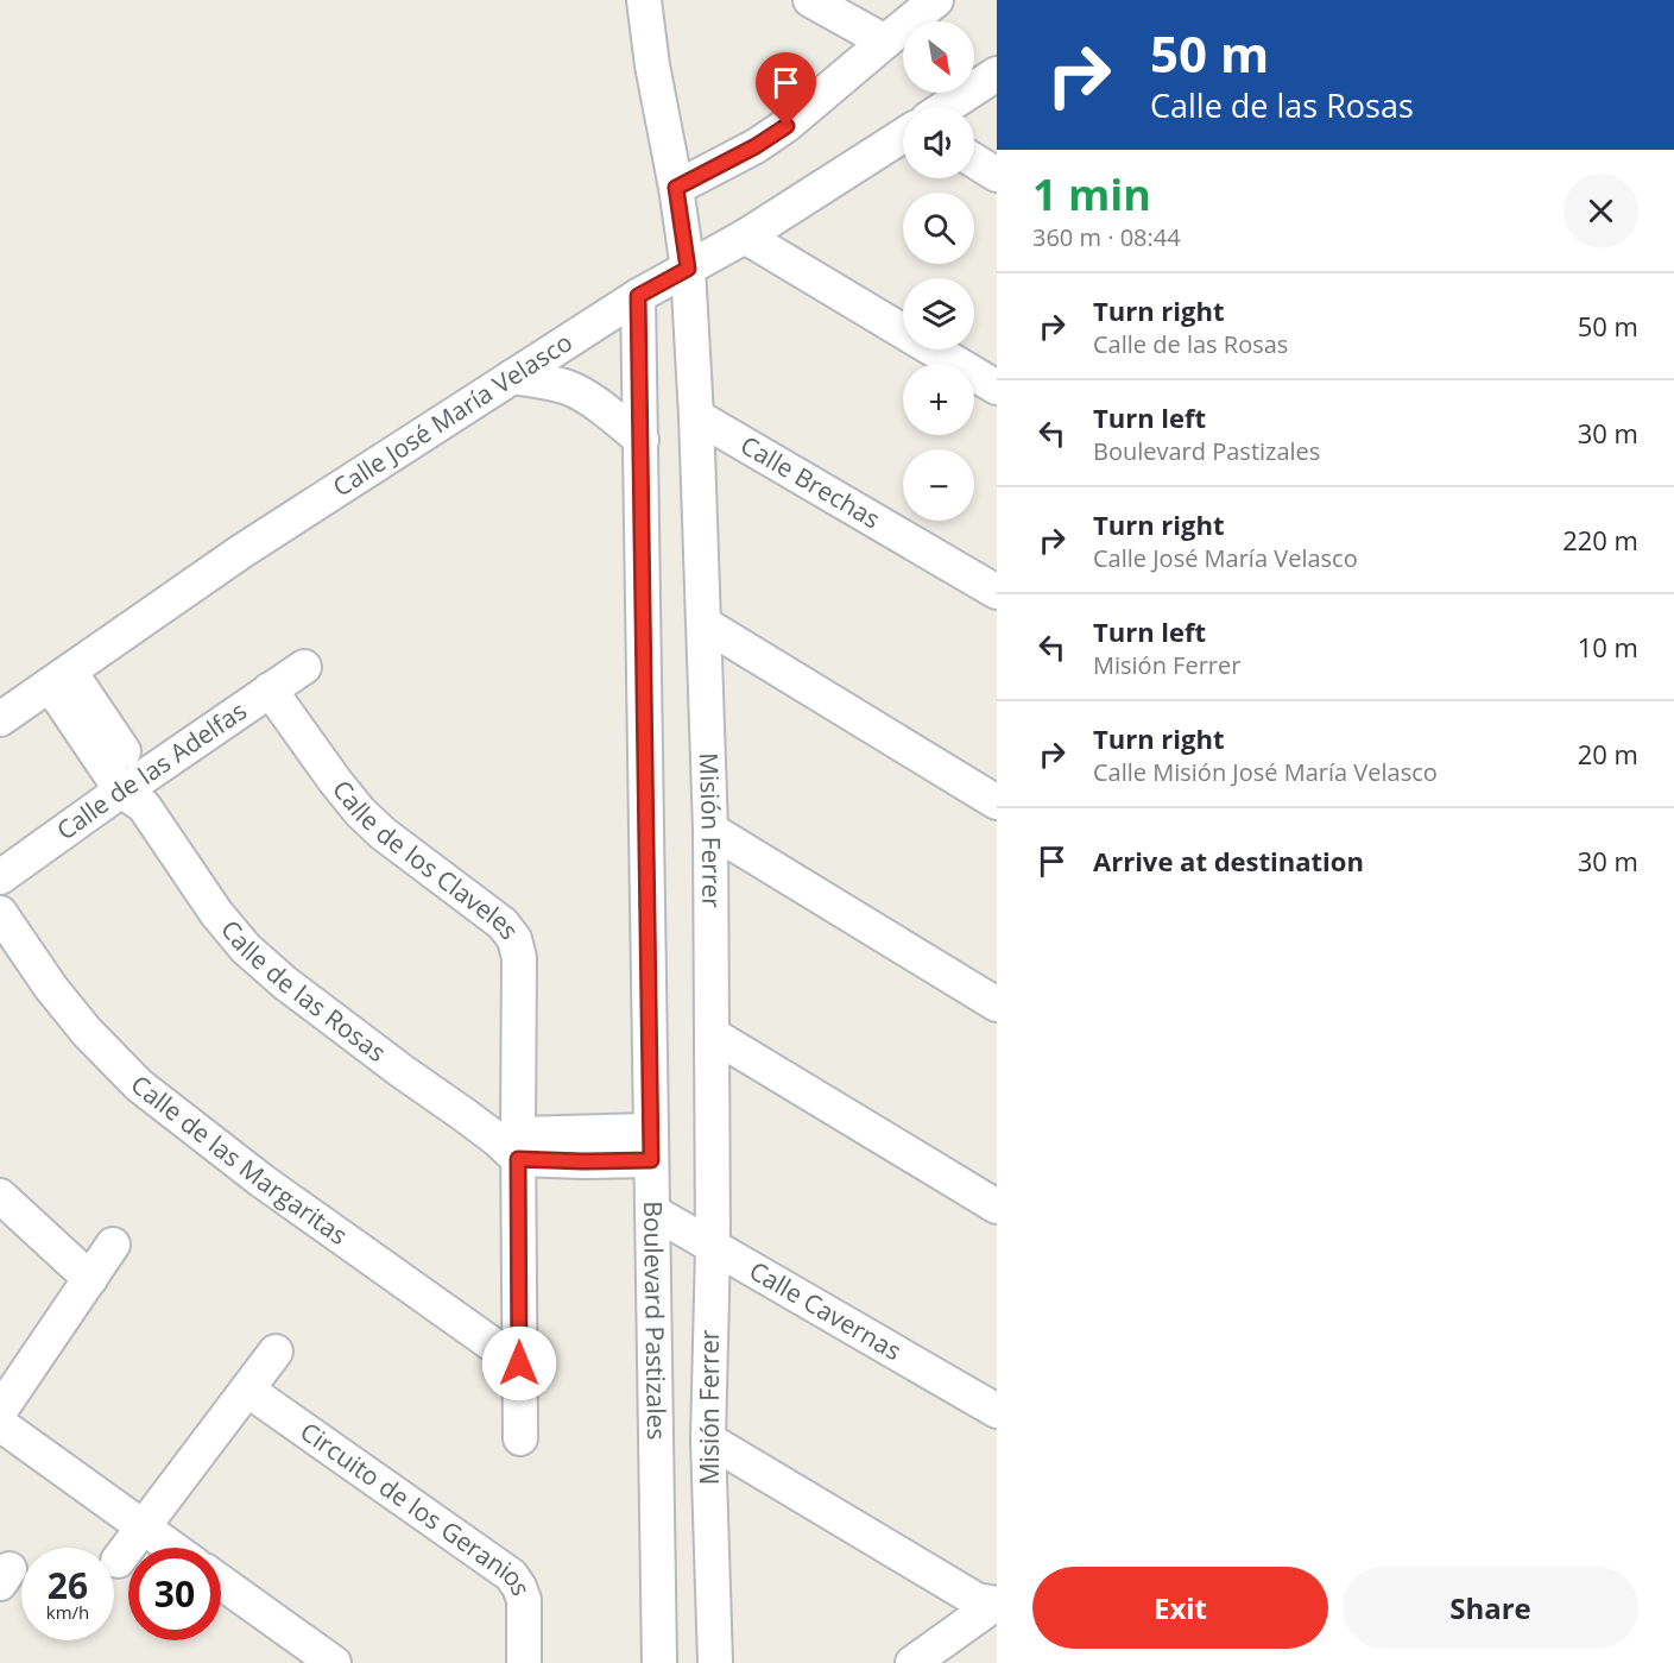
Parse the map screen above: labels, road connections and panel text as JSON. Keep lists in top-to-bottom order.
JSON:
{
  "streets": {
    "street": [
      "Calle José María Velasco",
      "Calle Brechas",
      "Calle de las Adelfas",
      "Misión Ferrer",
      "Calle de los Claveles",
      "Calle de las Rosas",
      "Calle de las Margaritas",
      "Calle Cavernas",
      "Boulevard Pastizales",
      "Circuito de los Geranios"
    ]
  },
  "crossings": [
    ["Calle José María Velasco", "Misión Ferrer"],
    ["Calle José María Velasco", "Calle de las Rosas"],
    ["Calle José María Velasco", "Boulevard Pastizales"],
    ["Calle Brechas", "Misión Ferrer"],
    ["Calle de las Adelfas", "Calle de los Claveles"],
    ["Calle de las Adelfas", "Calle de las Rosas"],
    ["Misión Ferrer", "Calle Cavernas"],
    ["Calle de los Claveles", "Calle de las Rosas"],
    ["Calle de los Claveles", "Calle de las Margaritas"],
    ["Calle Cavernas", "Boulevard Pastizales"]
  ],
  "north": "bottom right",
  "page": {
    "turn": ["50 m", "Calle de las Rosas"],
    "map_buttons": ["+", "−"],
    "heading": ["1 min", "360 m · 08:44"],
    "list": [
      {
        "name": "Turn right",
        "note": "Calle de las Rosas",
        "value": "50 m"
      },
      {
        "name": "Turn left",
        "note": "Boulevard Pastizales",
        "value": "30 m"
      },
      {
        "name": "Turn right",
        "note": "Calle José María Velasco",
        "value": "220 m"
      },
      {
        "name": "Turn left",
        "note": "Misión Ferrer",
        "value": "10 m"
      },
      {
        "name": "Turn right",
        "note": "Calle Misión José María Velasco",
        "value": "20 m"
      },
      {
        "name": "Arrive at destination",
        "value": "30 m"
      }
    ],
    "speed": "26 km/h",
    "limit": "30",
    "buttons": ["Exit", "Share"]
  }
}
